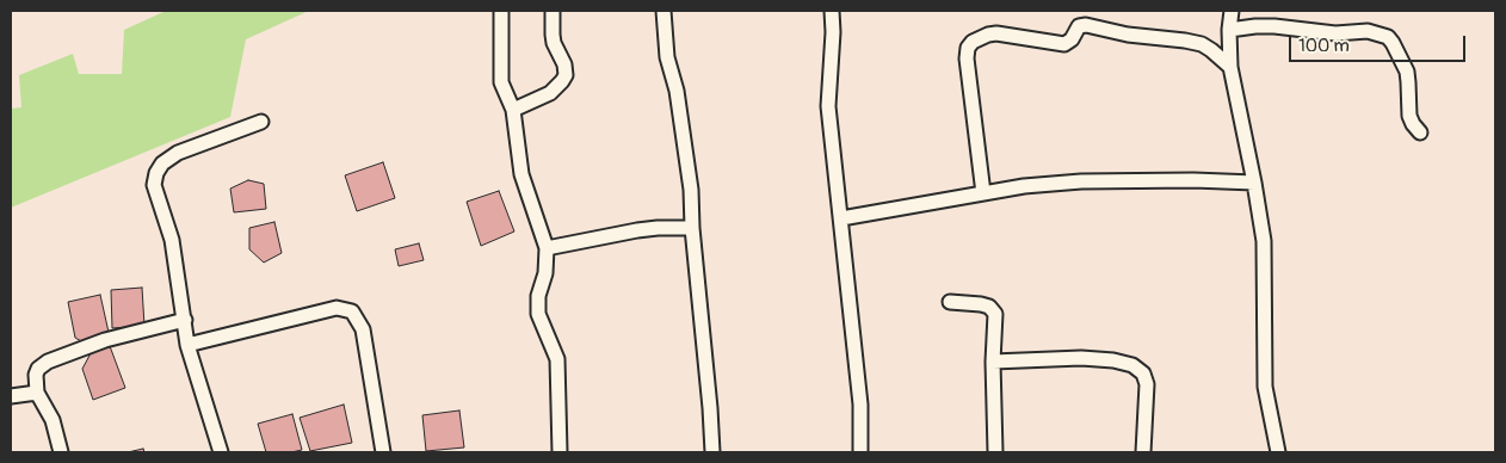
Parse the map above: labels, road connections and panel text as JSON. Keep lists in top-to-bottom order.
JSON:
{
  "scale_bar": "100 m"
}
